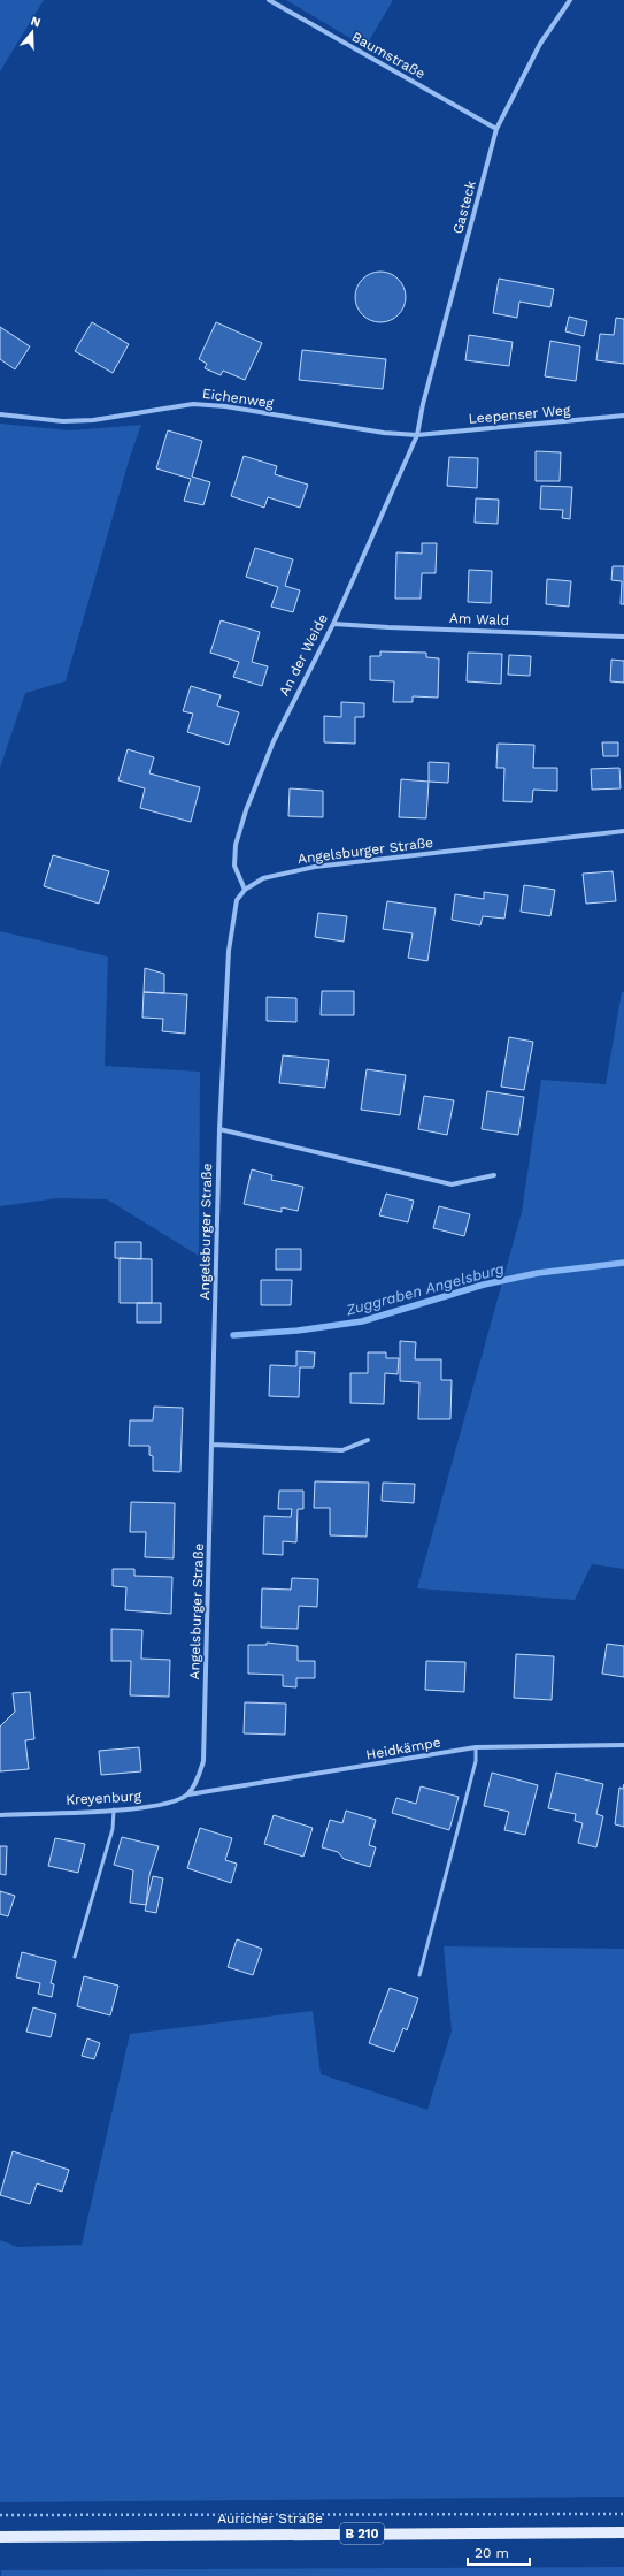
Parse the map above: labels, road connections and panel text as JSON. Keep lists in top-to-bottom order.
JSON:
{
  "streets": {
    "main road": ["Auricher Straße", "B 210"],
    "street": [
      "Baumstraße",
      "Gasteck",
      "Eichenweg",
      "Leepenser Weg",
      "Am Wald",
      "An der Weide",
      "Angelsburger Straße",
      "Heidkämpe",
      "Kreyenburg"
    ]
  },
  "crossings": [
    ["Baumstraße", "Gasteck"],
    ["Gasteck", "Eichenweg"],
    ["Gasteck", "Leepenser Weg"],
    ["Gasteck", "An der Weide"],
    ["Eichenweg", "Leepenser Weg"],
    ["Eichenweg", "An der Weide"],
    ["Leepenser Weg", "An der Weide"],
    ["Am Wald", "An der Weide"],
    ["An der Weide", "Angelsburger Straße"],
    ["Angelsburger Straße", "Heidkämpe"],
    ["Angelsburger Straße", "Kreyenburg"],
    ["Heidkämpe", "Kreyenburg"]
  ],
  "water": ["Zuggraben Angelsburg"],
  "scale_bar": "20 m",
  "north": "top"
}
